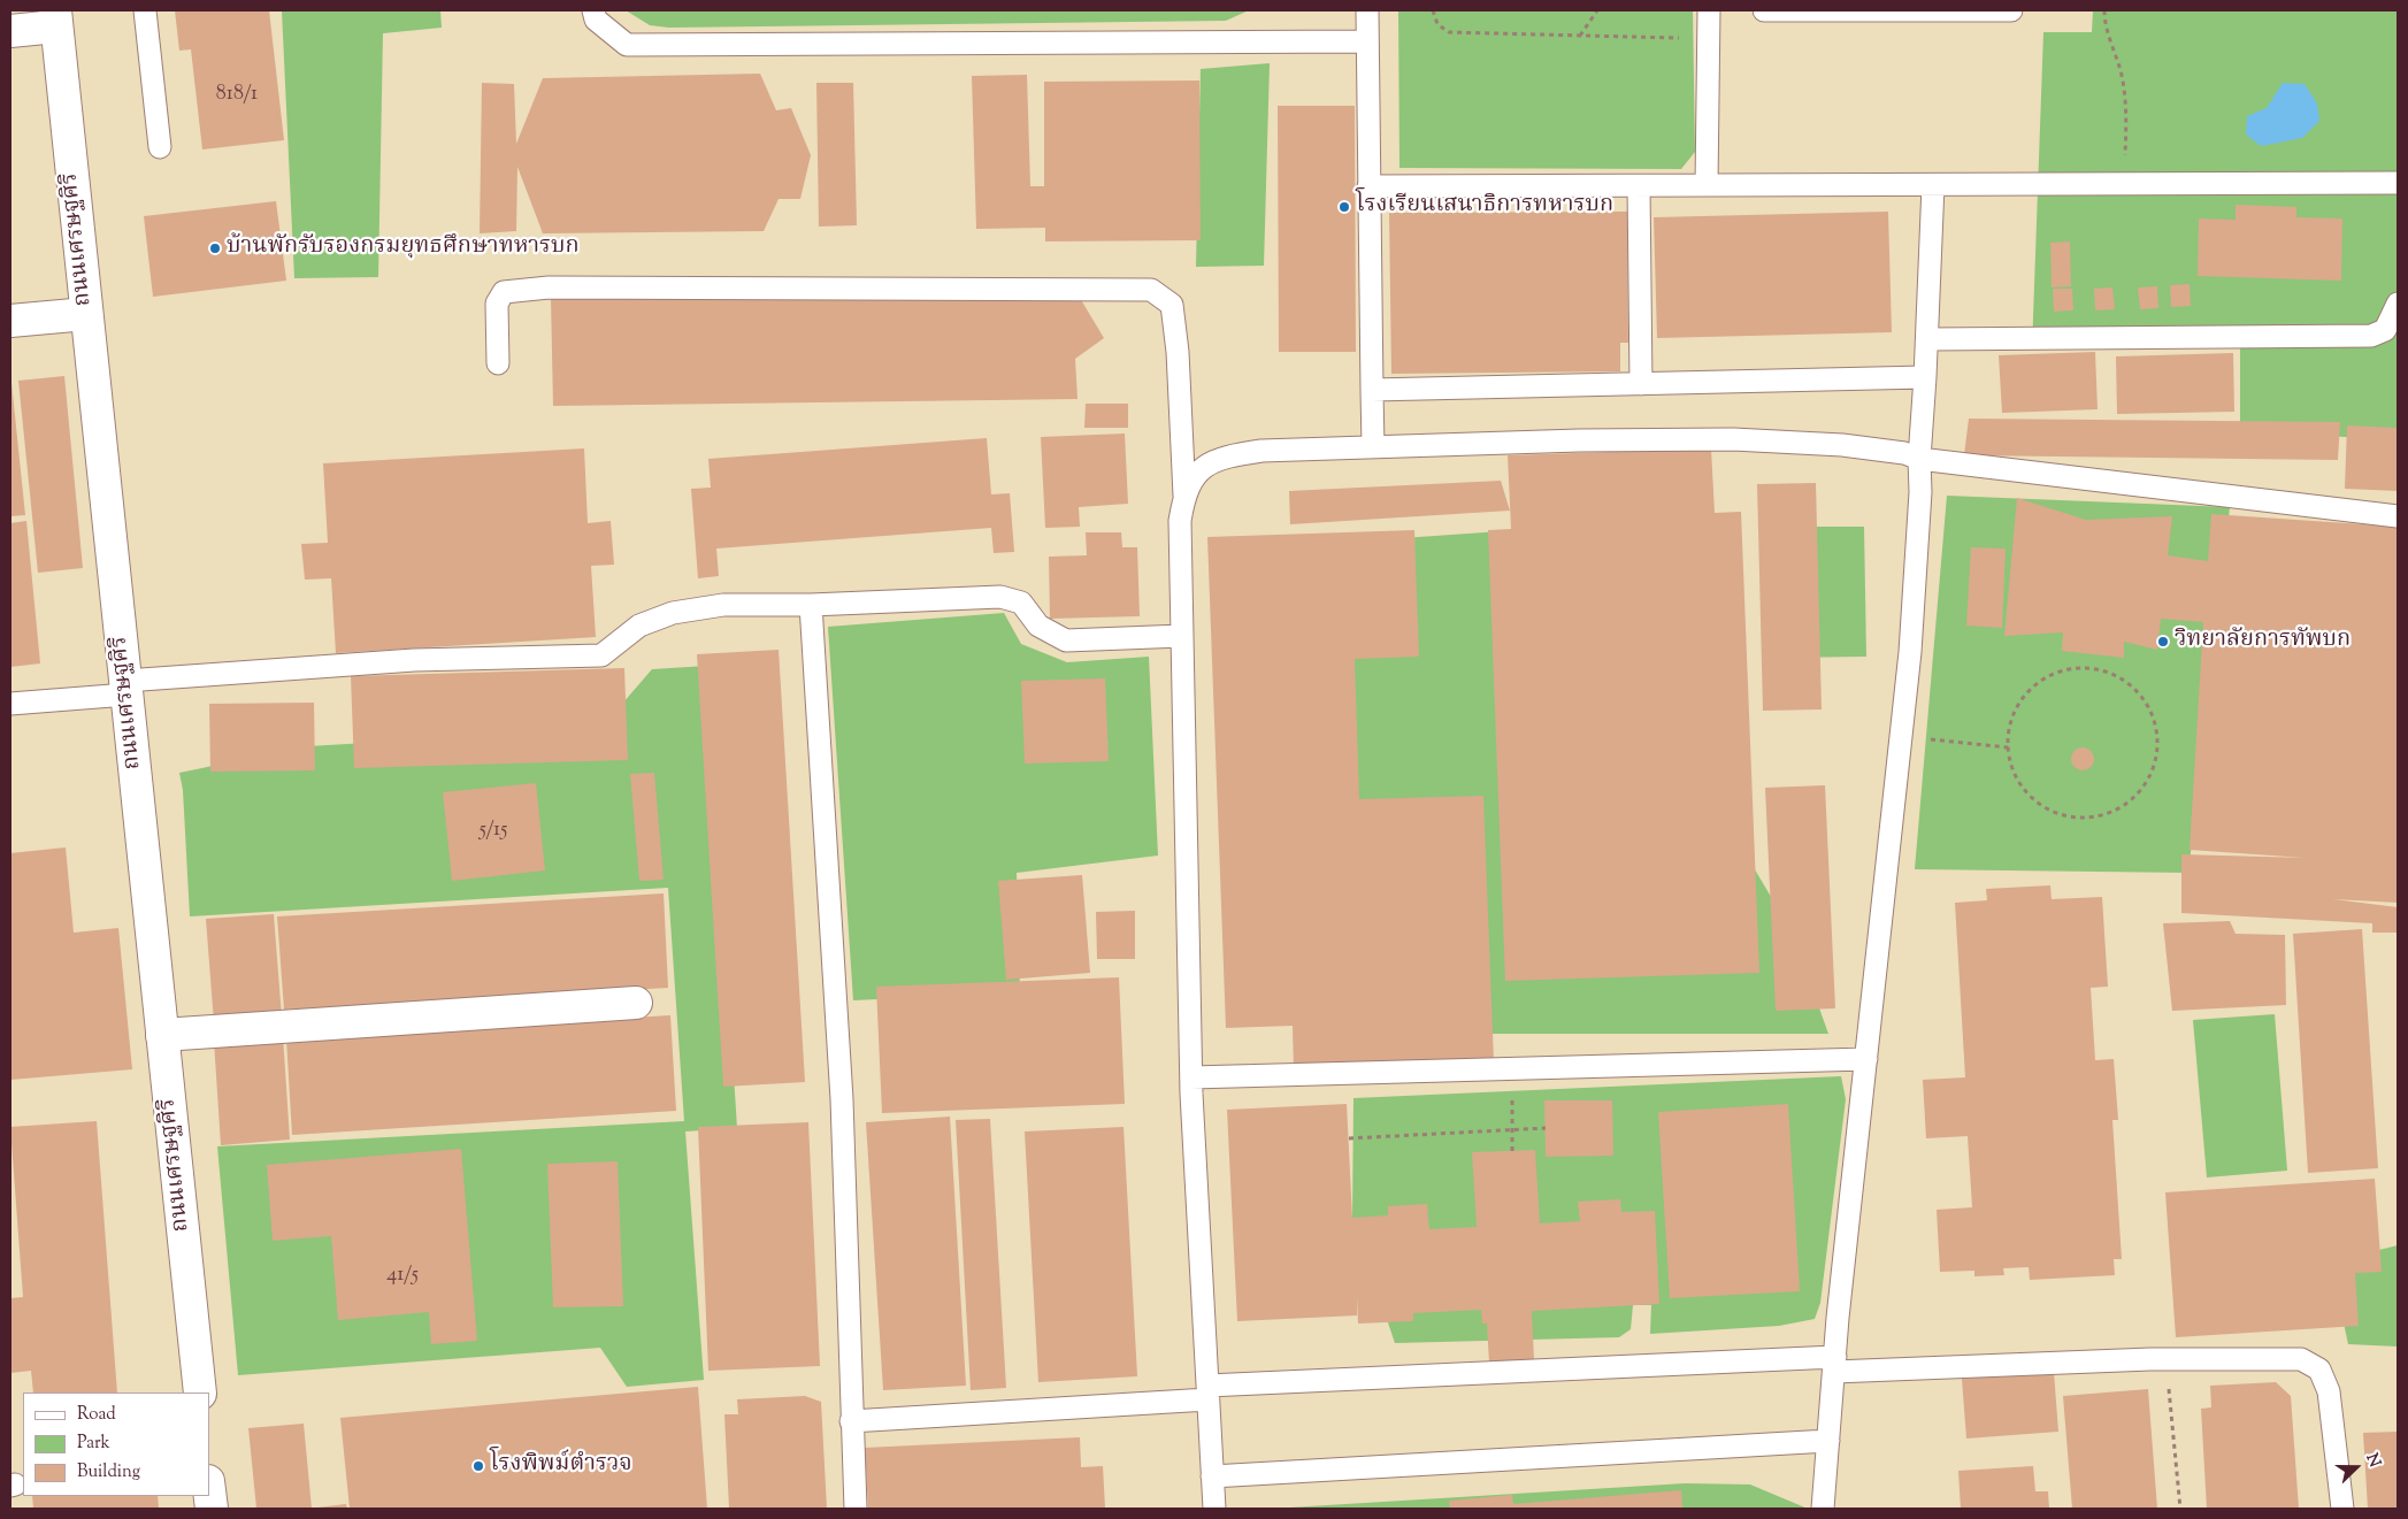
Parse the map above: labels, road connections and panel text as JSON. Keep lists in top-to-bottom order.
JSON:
{
  "streets": {
    "street": ["ถนนเศรษฐศิริ"]
  },
  "places": [
    "โรงเรียนเสนาธิการทหารบก",
    "บ้านพักรับรองกรมยุทธศึกษาทหารบก",
    "วิทยาลัยการทัพบก",
    "โรงพิพม์ตำรวจ"
  ],
  "house_numbers": ["818/1", "5/15", "41/5"],
  "legend": ["Road", "Park", "Building"],
  "north": "right"
}
